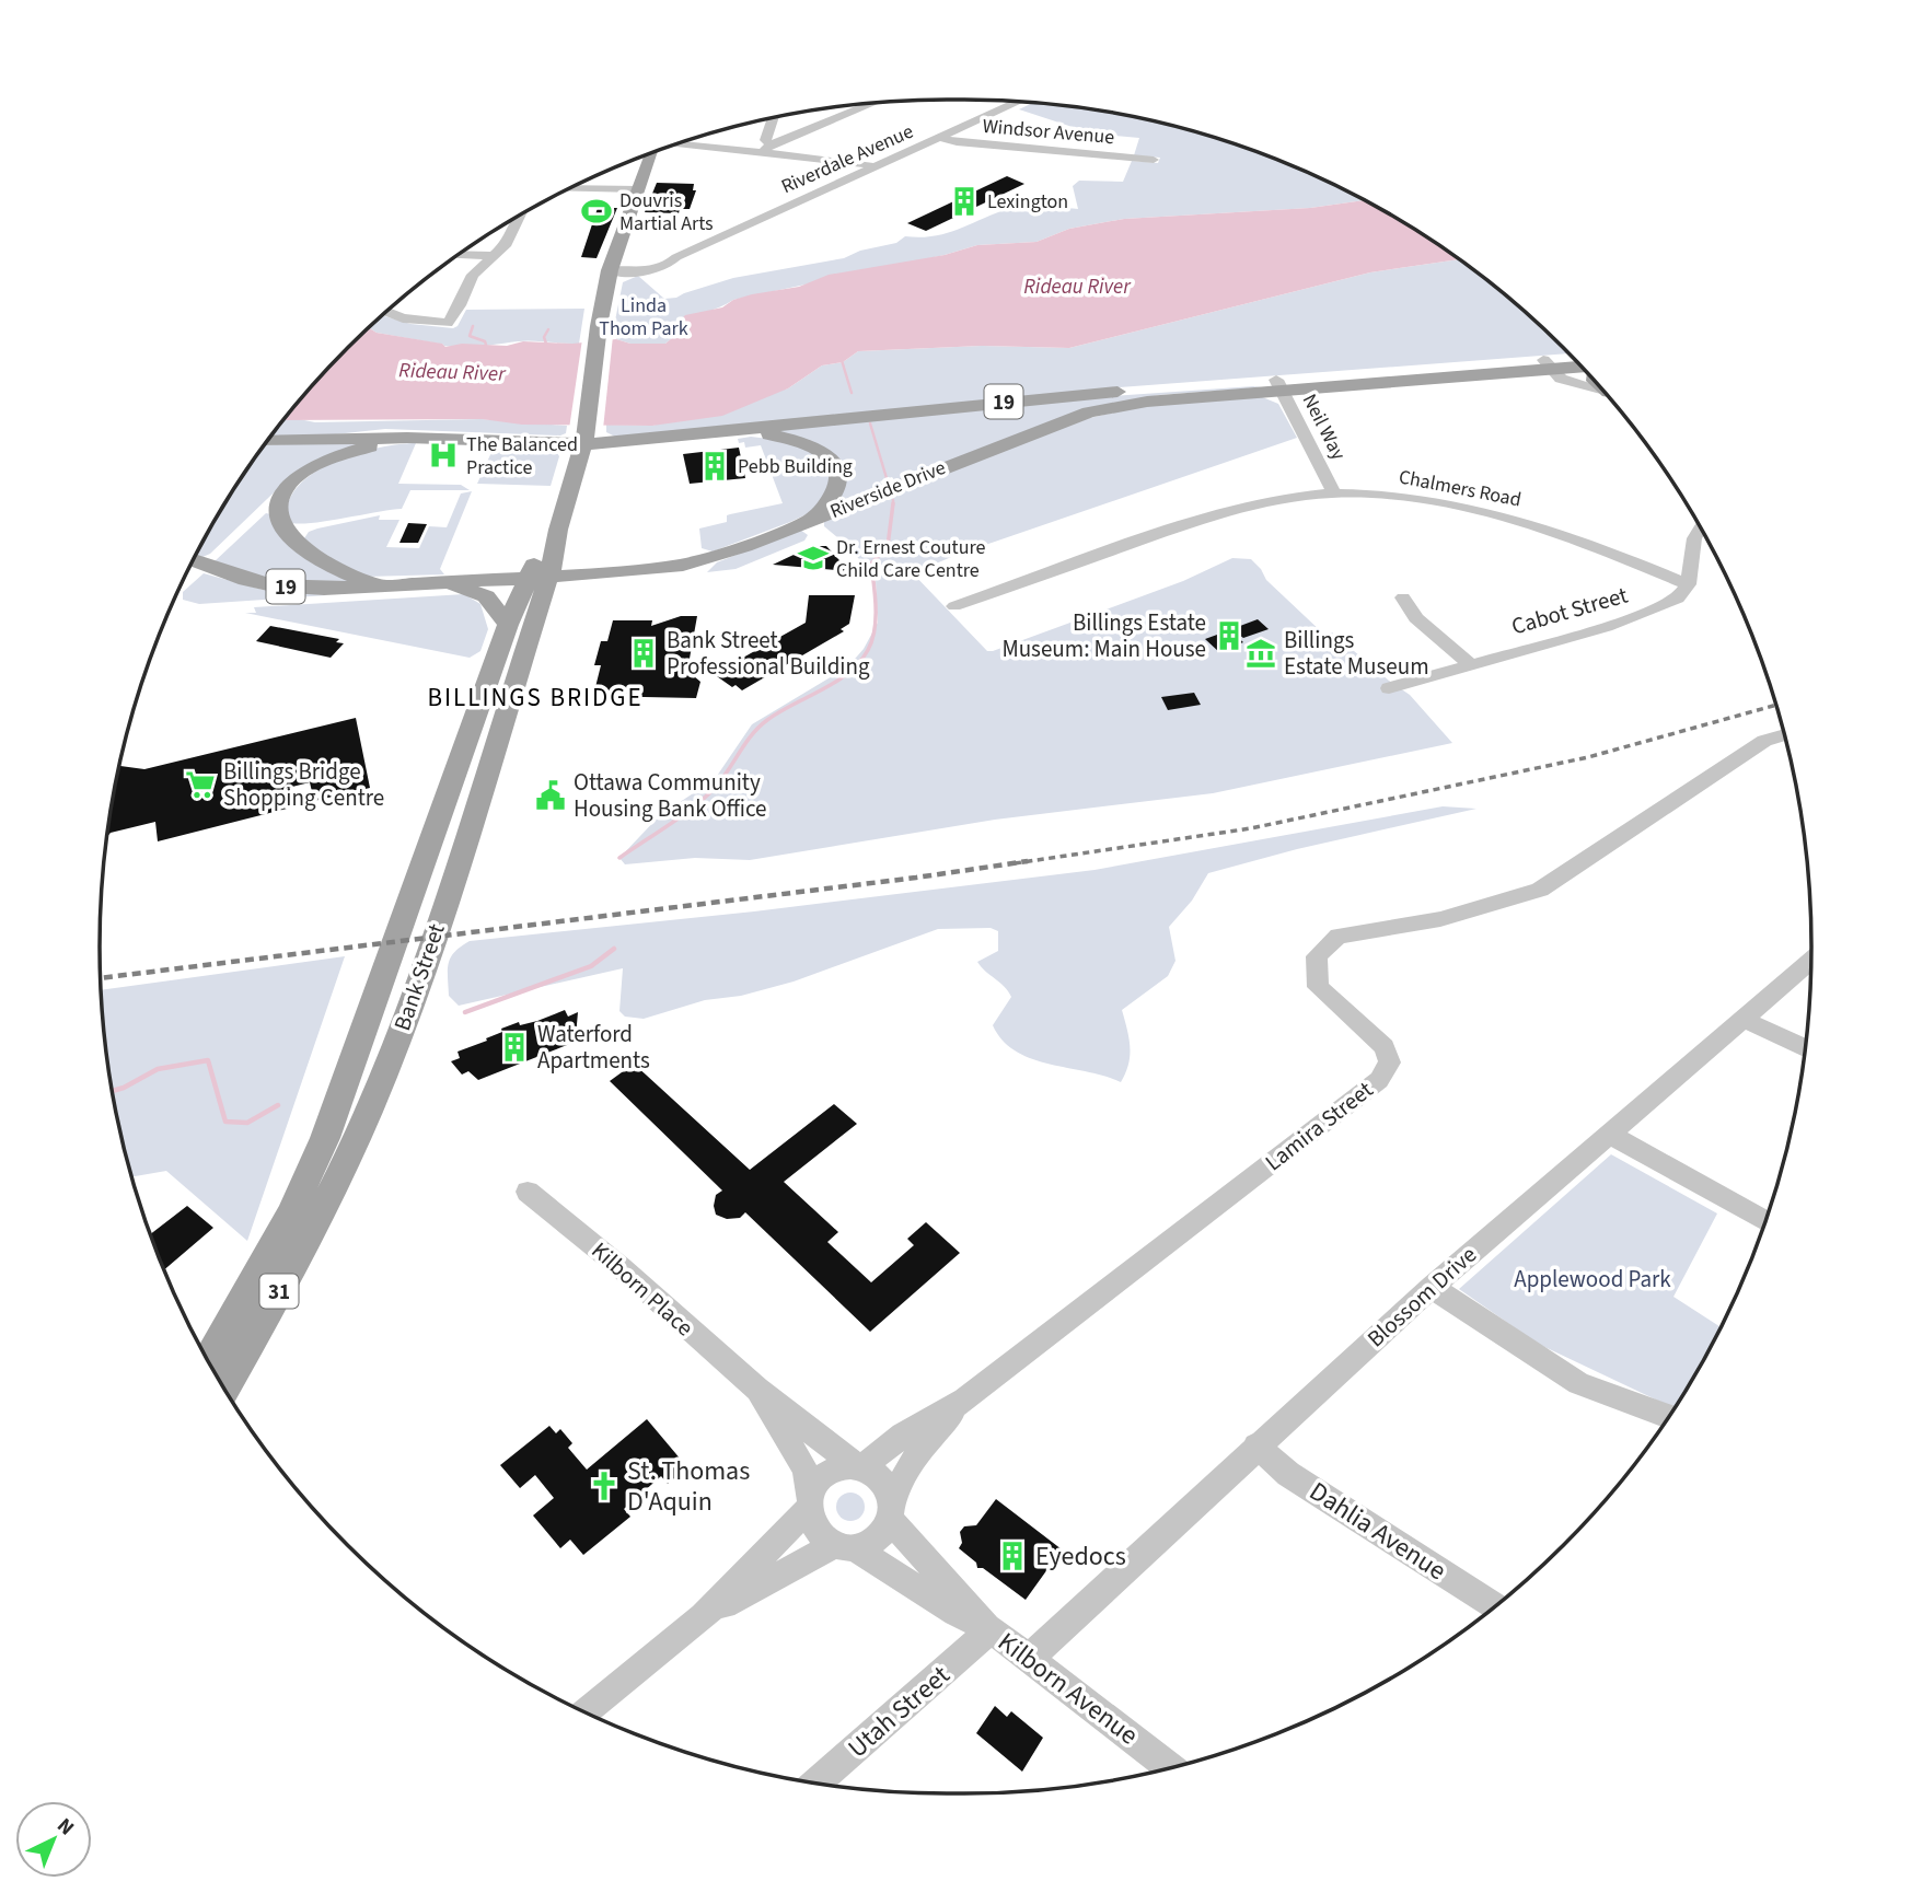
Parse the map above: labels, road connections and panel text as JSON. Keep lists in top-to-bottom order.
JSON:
{
  "streets": {
    "main road": [
      "19",
      "Riverside Drive",
      "Bank Street",
      "31"
    ],
    "street": [
      "Windsor Avenue",
      "Riverdale Avenue",
      "Neil Way",
      "Chalmers Road",
      "Cabot Street",
      "Lamira Street",
      "Kilborn Place",
      "Blossom Drive",
      "Dahlia Avenue",
      "Kilborn Avenue",
      "Utah Street"
    ]
  },
  "crossings": [
    ["Windsor Avenue", "Riverdale Avenue"],
    ["Riverdale Avenue", "Bank Street"],
    ["Neil Way", "Chalmers Road"],
    ["Neil Way", "Riverside Drive"],
    ["Chalmers Road", "Cabot Street"],
    ["Riverside Drive", "Bank Street"],
    ["Lamira Street", "Kilborn Place"],
    ["Lamira Street", "Kilborn Avenue"],
    ["Kilborn Place", "Kilborn Avenue"],
    ["Blossom Drive", "Dahlia Avenue"],
    ["Blossom Drive", "Kilborn Avenue"],
    ["Kilborn Avenue", "Utah Street"]
  ],
  "districts": ["BILLINGS BRIDGE"],
  "water": ["Rideau River"],
  "parks": ["Linda Thom Park", "Applewood Park"],
  "places": {
    "building": [
      "Lexington",
      "Pebb Building",
      "Billings Estate Museum: Main House",
      "Bank Street Professional Building",
      "Waterford Apartments",
      "Eyedocs"
    ],
    "sports": ["Douvris Martial Arts"],
    "hospital": ["The Balanced Practice"],
    "school or university": ["Dr. Ernest Couture Child Care Centre"],
    "museum": ["Billings Estate Museum"],
    "supermarket": ["Billings Bridge Shopping Centre"],
    "public building": ["Ottawa Community Housing Bank Office"],
    "church": ["St. Thomas D'Aquin"]
  },
  "north": "top right"
}
